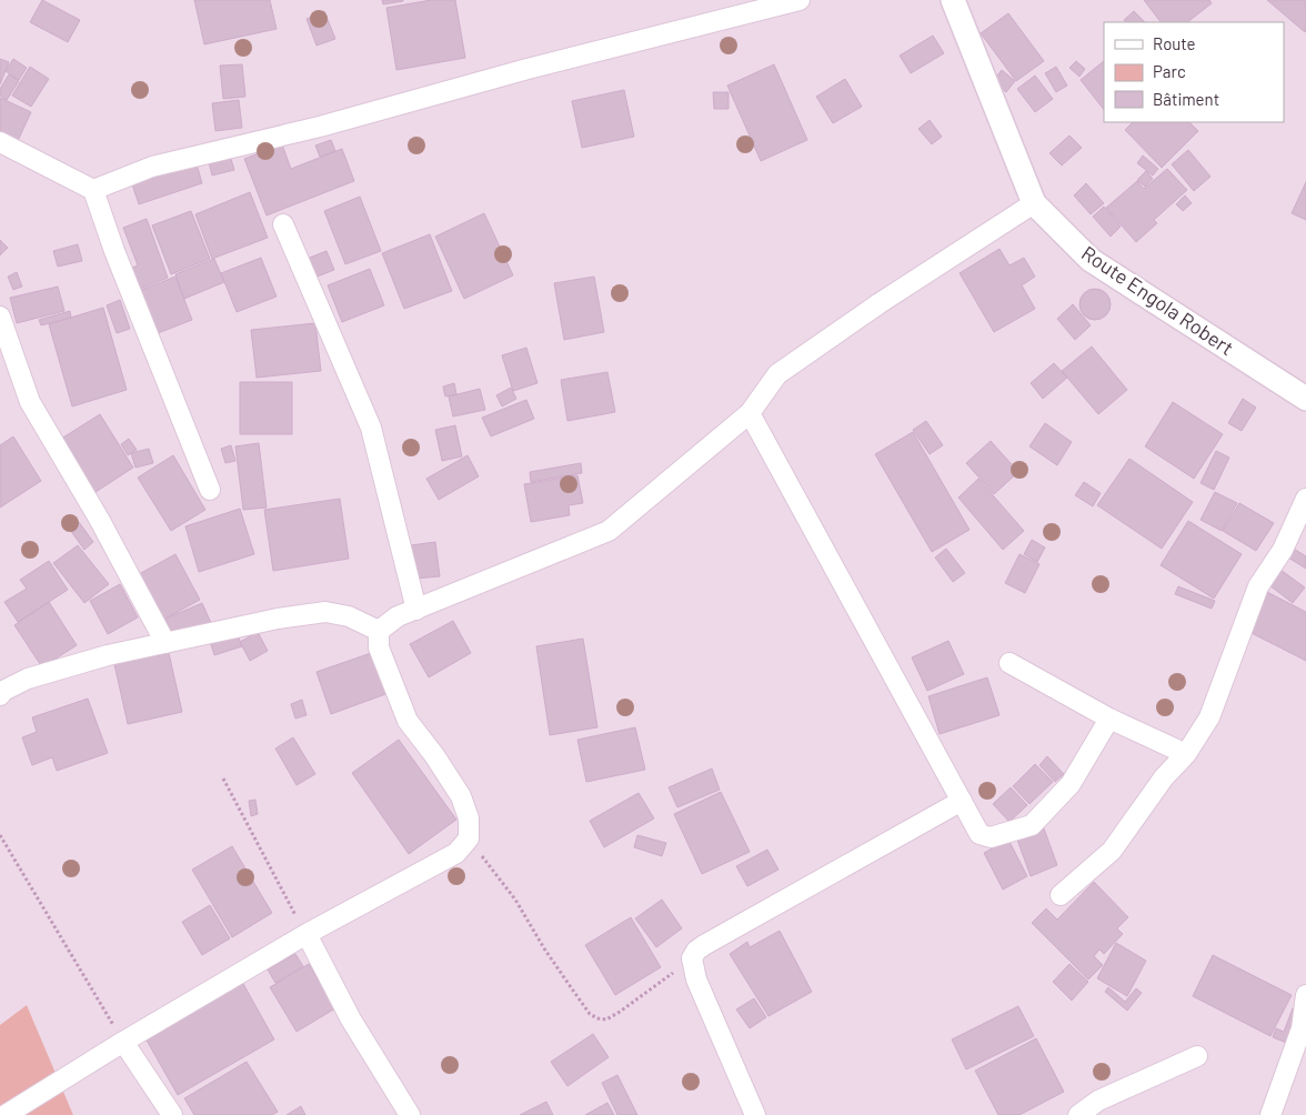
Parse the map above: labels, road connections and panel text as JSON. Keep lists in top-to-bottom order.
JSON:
{
  "streets": {
    "street": ["Route Engola Robert"]
  },
  "legend": ["Route", "Parc", "Bâtiment"]
}
